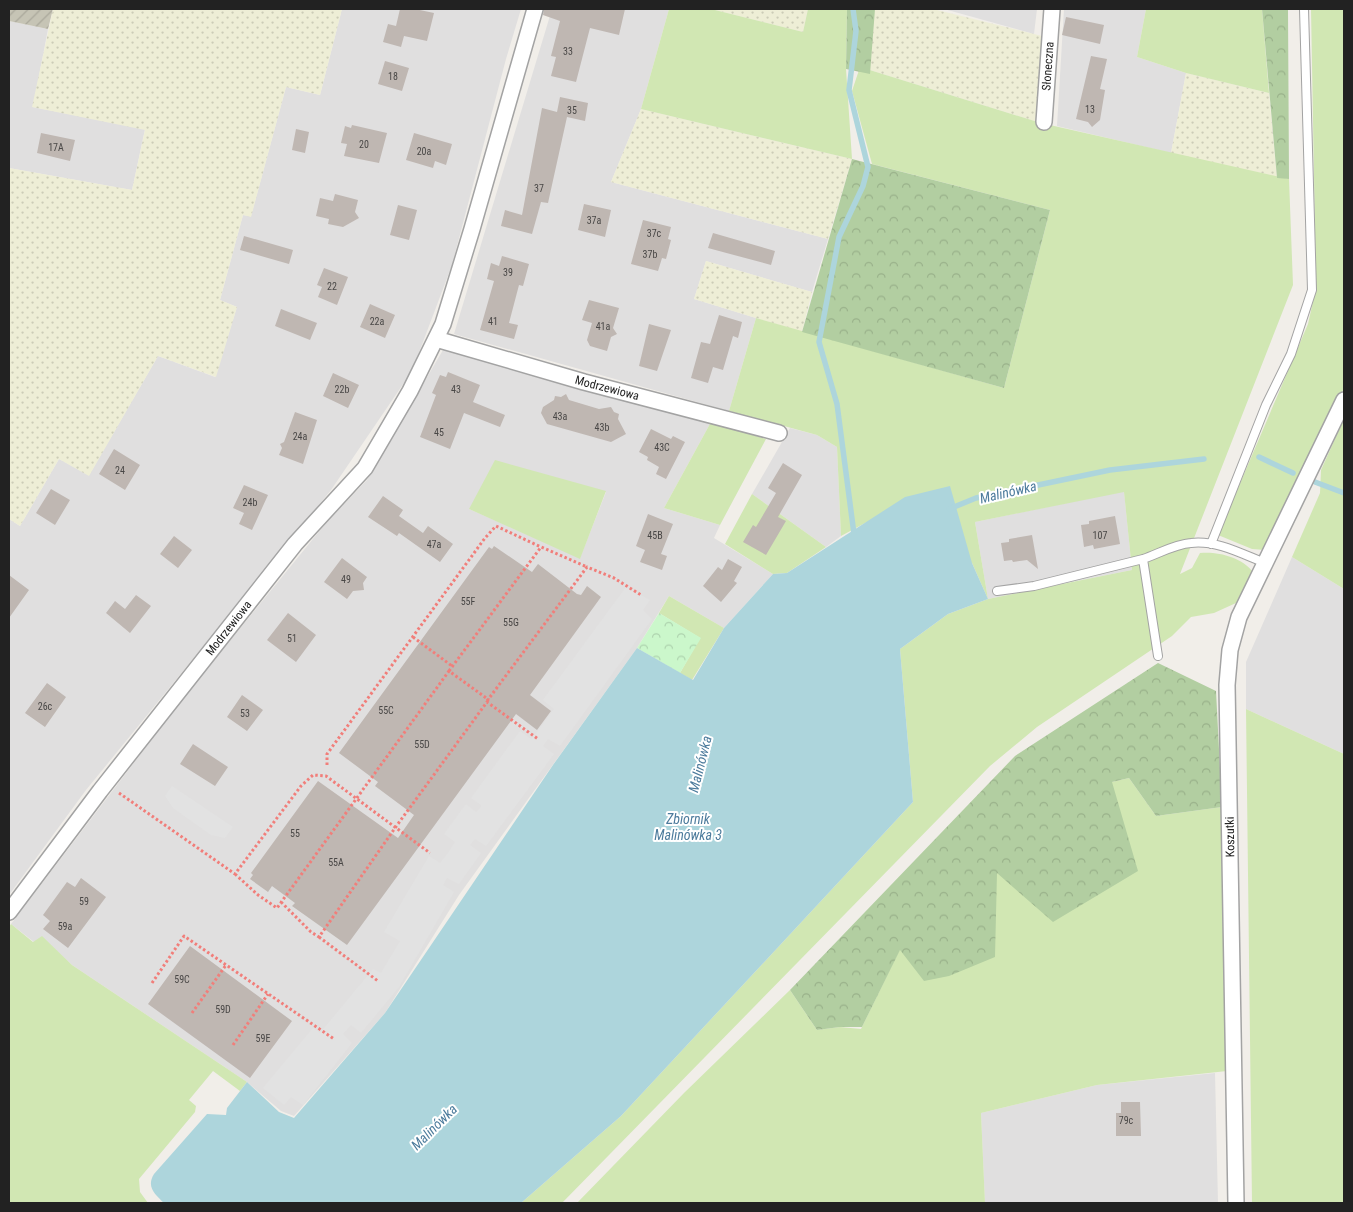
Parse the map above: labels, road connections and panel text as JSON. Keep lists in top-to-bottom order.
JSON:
{
  "streets": {
    "street": ["Słoneczna", "Modrzewiowa", "Koszutki"]
  },
  "water": ["Malinówka", "Zbiornik Malinówka 3"],
  "house_numbers": [
    "33",
    "18",
    "13",
    "35",
    "20",
    "17A",
    "20a",
    "37",
    "37a",
    "37c",
    "37b",
    "39",
    "22",
    "22a",
    "41",
    "41a",
    "22b",
    "43",
    "43a",
    "43b",
    "45",
    "24a",
    "43C",
    "24",
    "24b",
    "45B",
    "107",
    "47a",
    "49",
    "55F",
    "55G",
    "51",
    "26c",
    "55C",
    "53",
    "55D",
    "55",
    "55A",
    "59",
    "59a",
    "59C",
    "59D",
    "59E",
    "79c"
  ]
}
